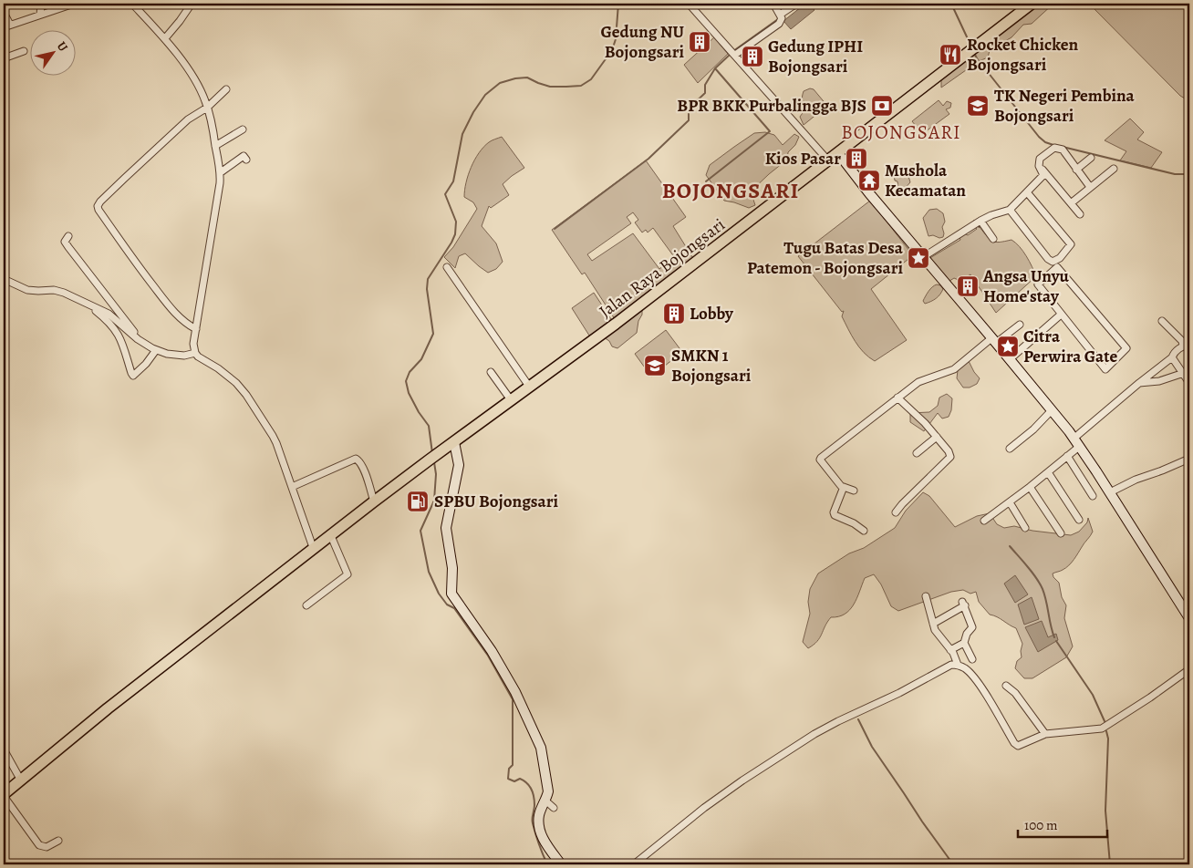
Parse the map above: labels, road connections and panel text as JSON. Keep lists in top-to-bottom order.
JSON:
{
  "streets": {
    "main road": ["Jalan Raya Bojongsari"]
  },
  "districts": ["BOJONGSARI", "BOJONGSARI"],
  "places": {
    "building": [
      "Gedung NU Bojongsari",
      "Gedung IPHI Bojongsari",
      "Kios Pasar",
      "Angsa Unyu Home'stay",
      "Lobby"
    ],
    "restaurant": ["Rocket Chicken Bojongsari"],
    "bank": ["BPR BKK Purbalingga BJS"],
    "school or university": ["TK Negeri Pembina Bojongsari", "SMKN 1 Bojongsari"],
    "temple": ["Mushola Kecamatan"],
    "place": ["Tugu Batas Desa Patemon - Bojongsari", "Citra Perwira Gate"],
    "fuel station": ["SPBU Bojongsari"]
  },
  "scale_bar": "100 m",
  "north": "top right"
}
